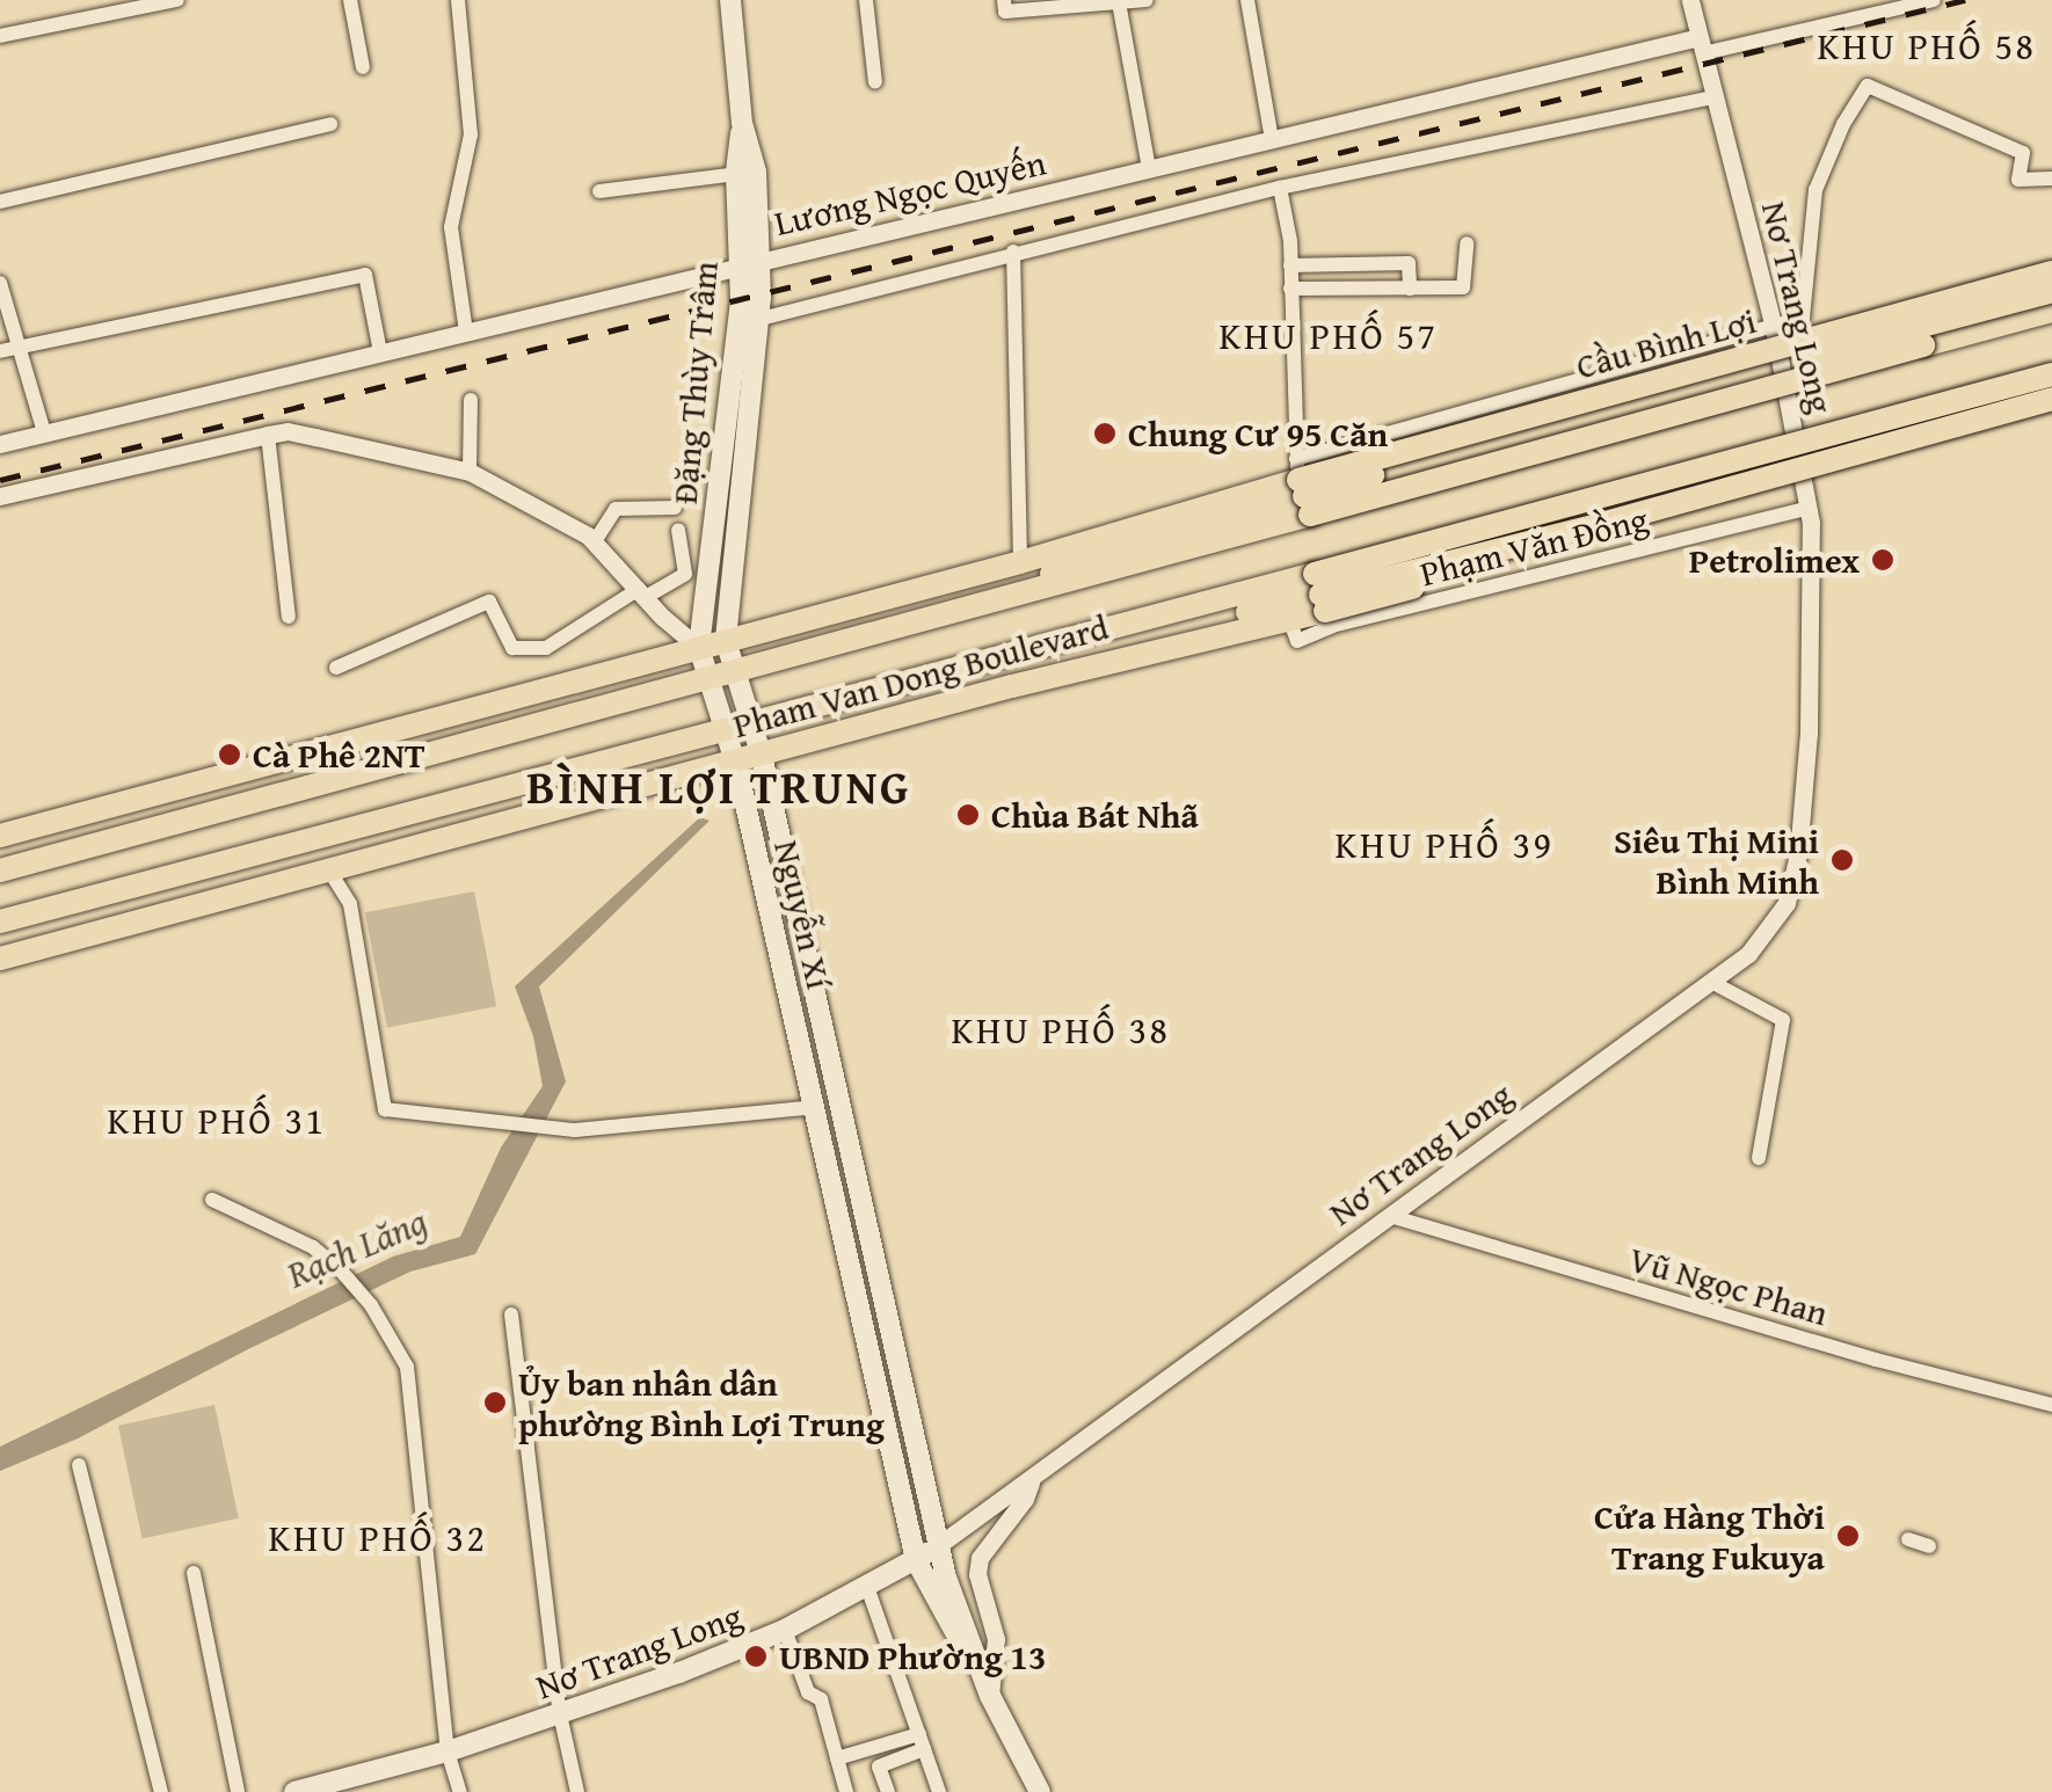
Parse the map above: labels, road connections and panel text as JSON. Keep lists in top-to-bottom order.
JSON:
{
  "streets": {
    "main road": [
      "Nơ Trang Long",
      "Cầu Bình Lợi",
      "Đặng Thùy Trâm",
      "Pham Van Dong Boulevard",
      "Nguyễn Xí"
    ],
    "street": ["Lương Ngọc Quyến", "Phạm Văn Đồng", "Vũ Ngọc Phan"]
  },
  "crossings": [
    ["Lương Ngọc Quyến", "Nơ Trang Long"],
    ["Lương Ngọc Quyến", "Đặng Thùy Trâm"],
    ["Nơ Trang Long", "Phạm Văn Đồng"],
    ["Nơ Trang Long", "Nguyễn Xí"],
    ["Nơ Trang Long", "Vũ Ngọc Phan"],
    ["Cầu Bình Lợi", "Pham Van Dong Boulevard"],
    ["Đặng Thùy Trâm", "Nguyễn Xí"],
    ["Phạm Văn Đồng", "Pham Van Dong Boulevard"],
    ["Pham Van Dong Boulevard", "Nguyễn Xí"]
  ],
  "districts": [
    "KHU PHỐ 58",
    "KHU PHỐ 57",
    "BÌNH LỢI TRUNG",
    "KHU PHỐ 39",
    "KHU PHỐ 38",
    "KHU PHỐ 31",
    "KHU PHỐ 32"
  ],
  "water": ["Rạch Lăng"],
  "places": [
    "Chung Cư 95 Căn",
    "Petrolimex",
    "Cà Phê 2NT",
    "Chùa Bát Nhã",
    "Siêu Thị Mini Bình Minh",
    "Ủy ban nhân dân phường Bình Lợi Trung",
    "Cửa Hàng Thời Trang Fukuya",
    "UBND Phường 13"
  ]
}
